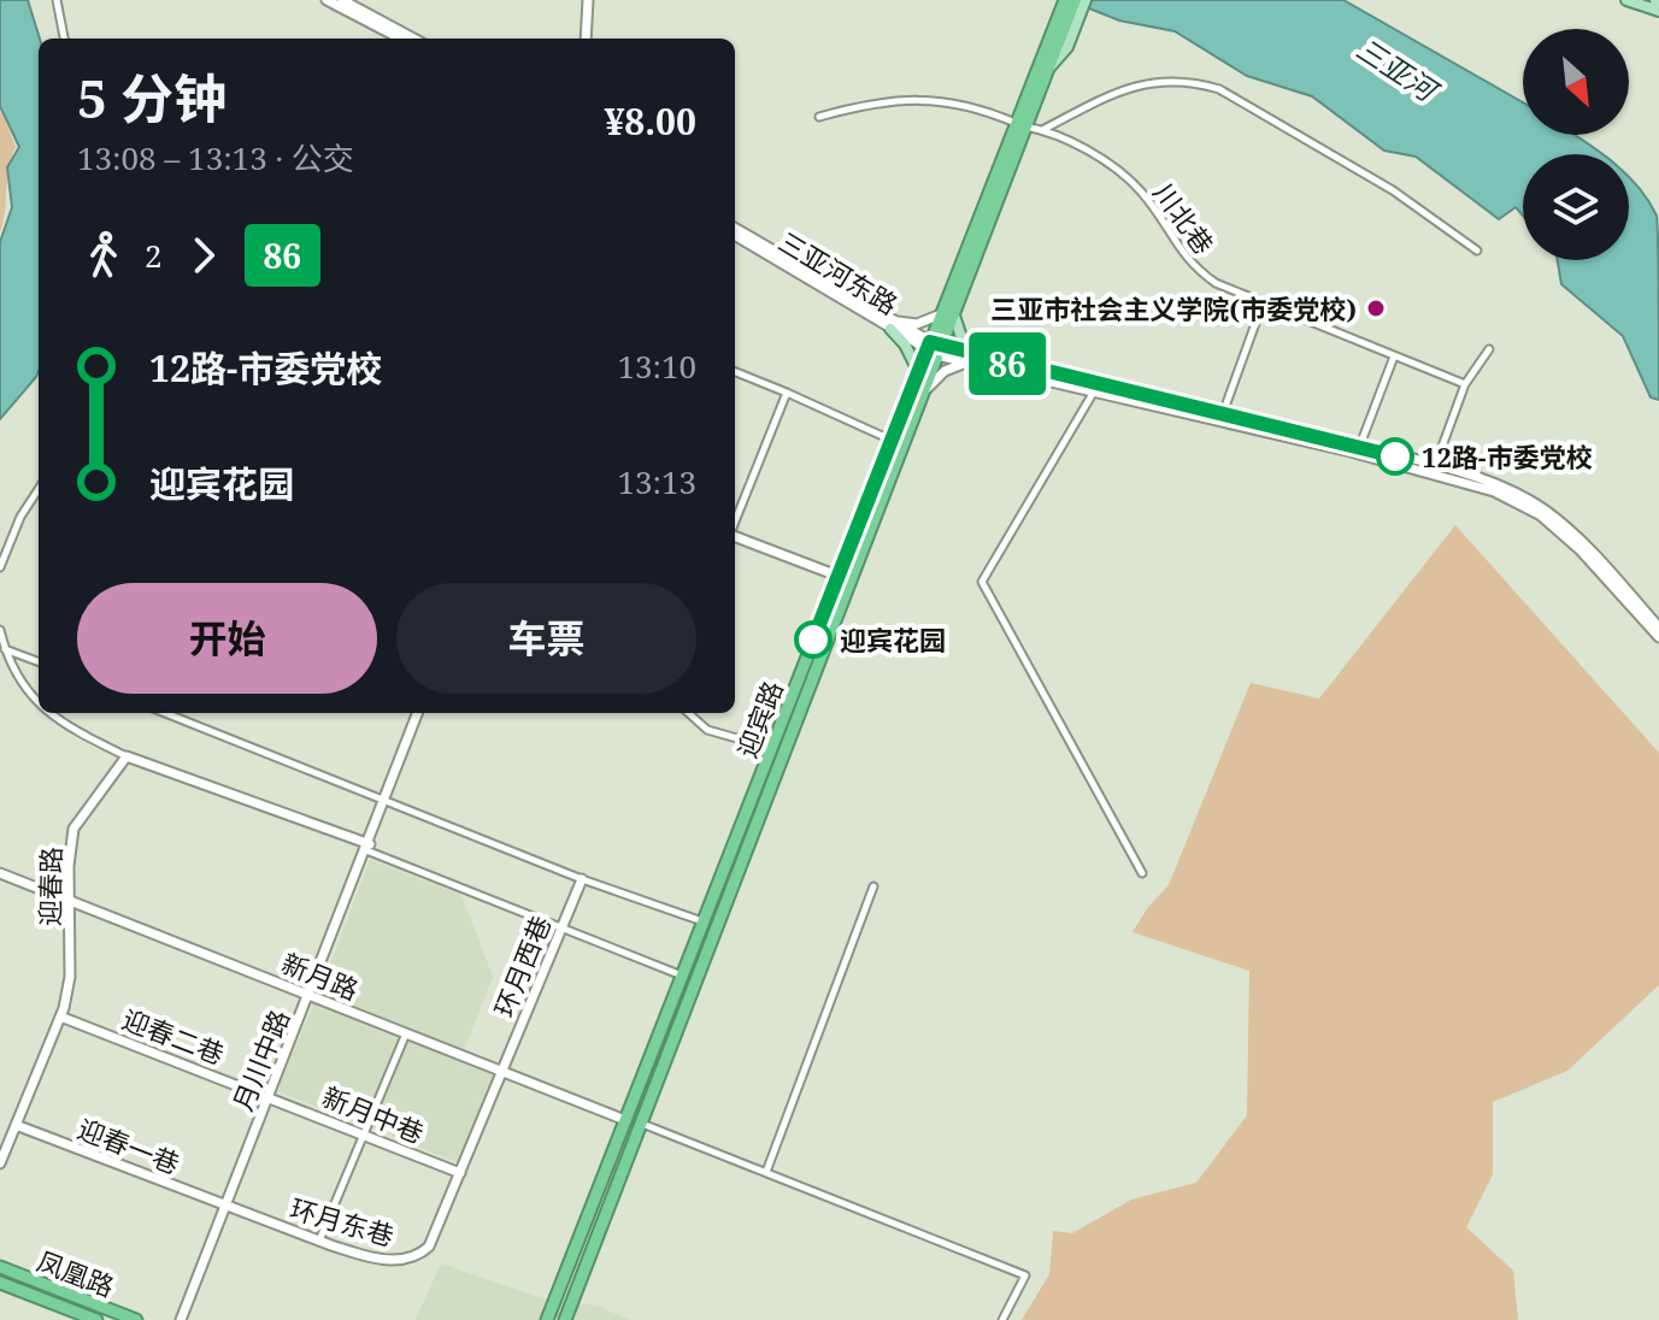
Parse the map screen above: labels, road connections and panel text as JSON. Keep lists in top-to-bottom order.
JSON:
{
  "streets": {
    "highway": ["迎宾路", "凤凰路"],
    "street": [
      "川北巷",
      "三亚河东路",
      "迎春路",
      "环月西巷",
      "新月路",
      "迎春二巷",
      "月川中路",
      "新月中巷",
      "迎春一巷",
      "环月东巷"
    ]
  },
  "crossings": [
    ["川北巷", "迎宾路"],
    ["三亚河东路", "迎宾路"],
    ["迎宾路", "新月路"],
    ["迎春路", "新月路"],
    ["迎春路", "迎春二巷"],
    ["迎春路", "迎春一巷"],
    ["环月西巷", "新月路"],
    ["环月西巷", "环月东巷"],
    ["新月路", "月川中路"],
    ["新月路", "环月东巷"],
    ["迎春二巷", "月川中路"],
    ["迎春二巷", "新月中巷"],
    ["月川中路", "新月中巷"],
    ["月川中路", "迎春一巷"],
    ["月川中路", "环月东巷"],
    ["新月中巷", "环月东巷"],
    ["迎春一巷", "环月东巷"]
  ],
  "water": ["三亚河"],
  "places": ["三亚市社会主义学院(市委党校)", "12路-市委党校", "迎宾花园"],
  "lines": ["bus line 86"],
  "north": "bottom right",
  "page": {
    "on_map": "86",
    "heading": ["5 分钟", "13:08 – 13:13 · 公交", "¥8.00"],
    "legs": ["2", "86"],
    "list": [
      {
        "name": "12路-市委党校",
        "value": "13:10"
      },
      {
        "name": "迎宾花园",
        "value": "13:13"
      }
    ],
    "buttons": ["开始", "车票"]
  }
}
